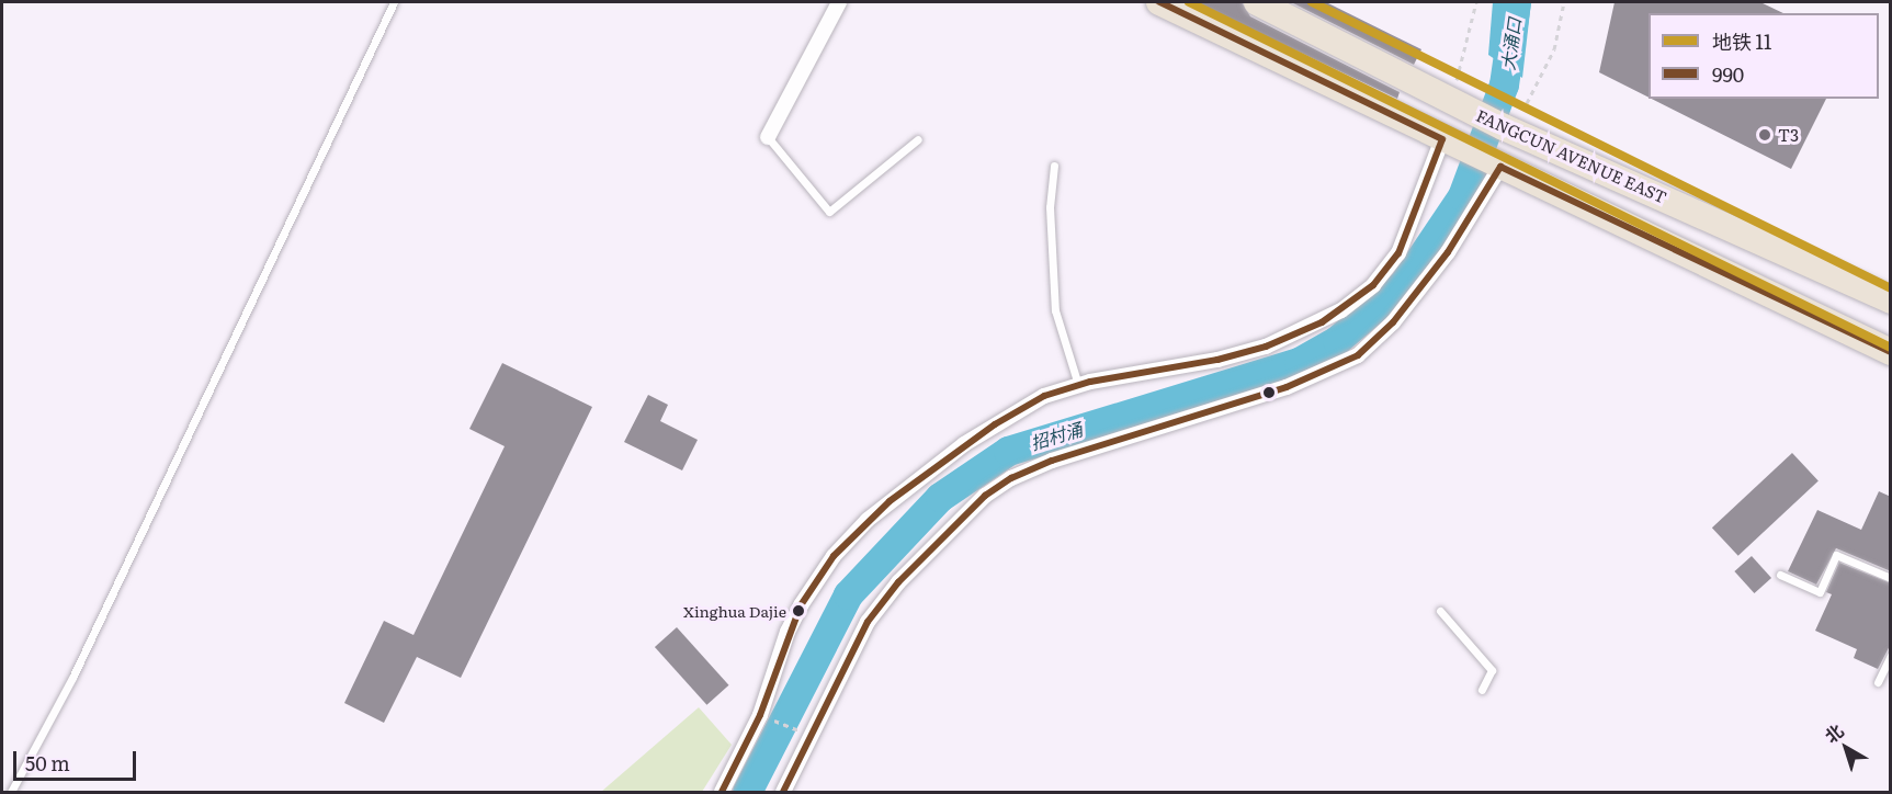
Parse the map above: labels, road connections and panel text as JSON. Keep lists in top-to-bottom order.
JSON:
{
  "streets": {
    "highway": ["FANGCUN AVENUE EAST"]
  },
  "water": ["大涌口", "招村涌"],
  "places": ["T3", "Xinghua Dajie"],
  "lines": ["metro line 11", "transit line 990"],
  "legend": ["地铁 11", "990"],
  "scale_bar": "50 m",
  "north": "top left"
}
